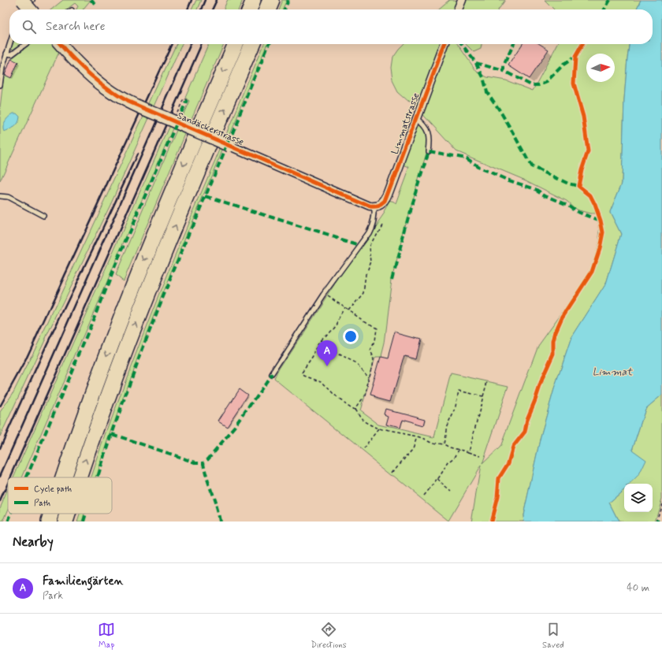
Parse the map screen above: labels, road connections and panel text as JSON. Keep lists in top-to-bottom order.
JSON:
{
  "streets": {
    "street": ["Limmatstrasse", "Sandäckerstrasse"]
  },
  "crossings": [
    ["Limmatstrasse", "Sandäckerstrasse"]
  ],
  "water": ["Limmat"],
  "legend": ["Cycle path", "Path"],
  "north": "right",
  "page": {
    "search": "Search here",
    "pins": "A",
    "heading": "Nearby",
    "list": [
      {
        "mark": "A",
        "name": "Familiengärten",
        "note": "Park",
        "value": "40 m"
      }
    ],
    "nav": ["Map", "Directions", "Saved"]
  }
}
